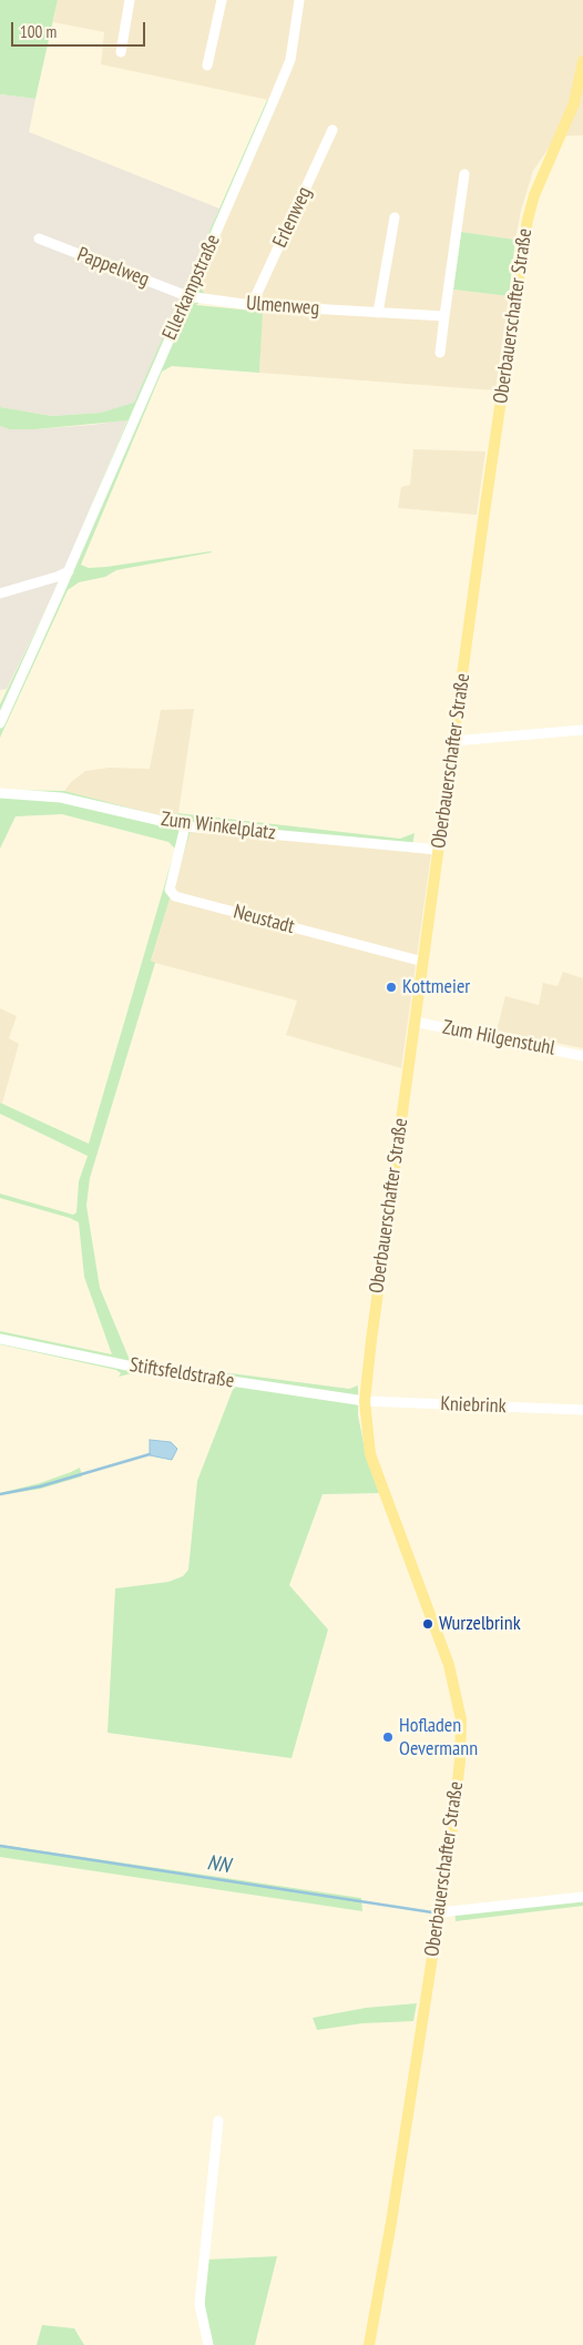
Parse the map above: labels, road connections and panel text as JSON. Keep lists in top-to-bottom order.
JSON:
{
  "streets": {
    "main road": ["Oberbauerschafter Straße"],
    "street": [
      "Erlenweg",
      "Pappelweg",
      "Ellerkampstraße",
      "Ulmenweg",
      "Zum Winkelplatz",
      "Neustadt",
      "Zum Hilgenstuhl",
      "Stiftsfeldstraße",
      "Kniebrink"
    ]
  },
  "crossings": [
    ["Erlenweg", "Ulmenweg"],
    ["Pappelweg", "Ellerkampstraße"],
    ["Pappelweg", "Ulmenweg"],
    ["Ellerkampstraße", "Ulmenweg"],
    ["Oberbauerschafter Straße", "Zum Winkelplatz"],
    ["Oberbauerschafter Straße", "Neustadt"],
    ["Oberbauerschafter Straße", "Zum Hilgenstuhl"],
    ["Oberbauerschafter Straße", "Stiftsfeldstraße"],
    ["Oberbauerschafter Straße", "Kniebrink"],
    ["Zum Winkelplatz", "Neustadt"],
    ["Stiftsfeldstraße", "Kniebrink"]
  ],
  "water": ["NN"],
  "places": ["Kottmeier", "Wurzelbrink", "Hofladen Oevermann"],
  "scale_bar": "100 m"
}
